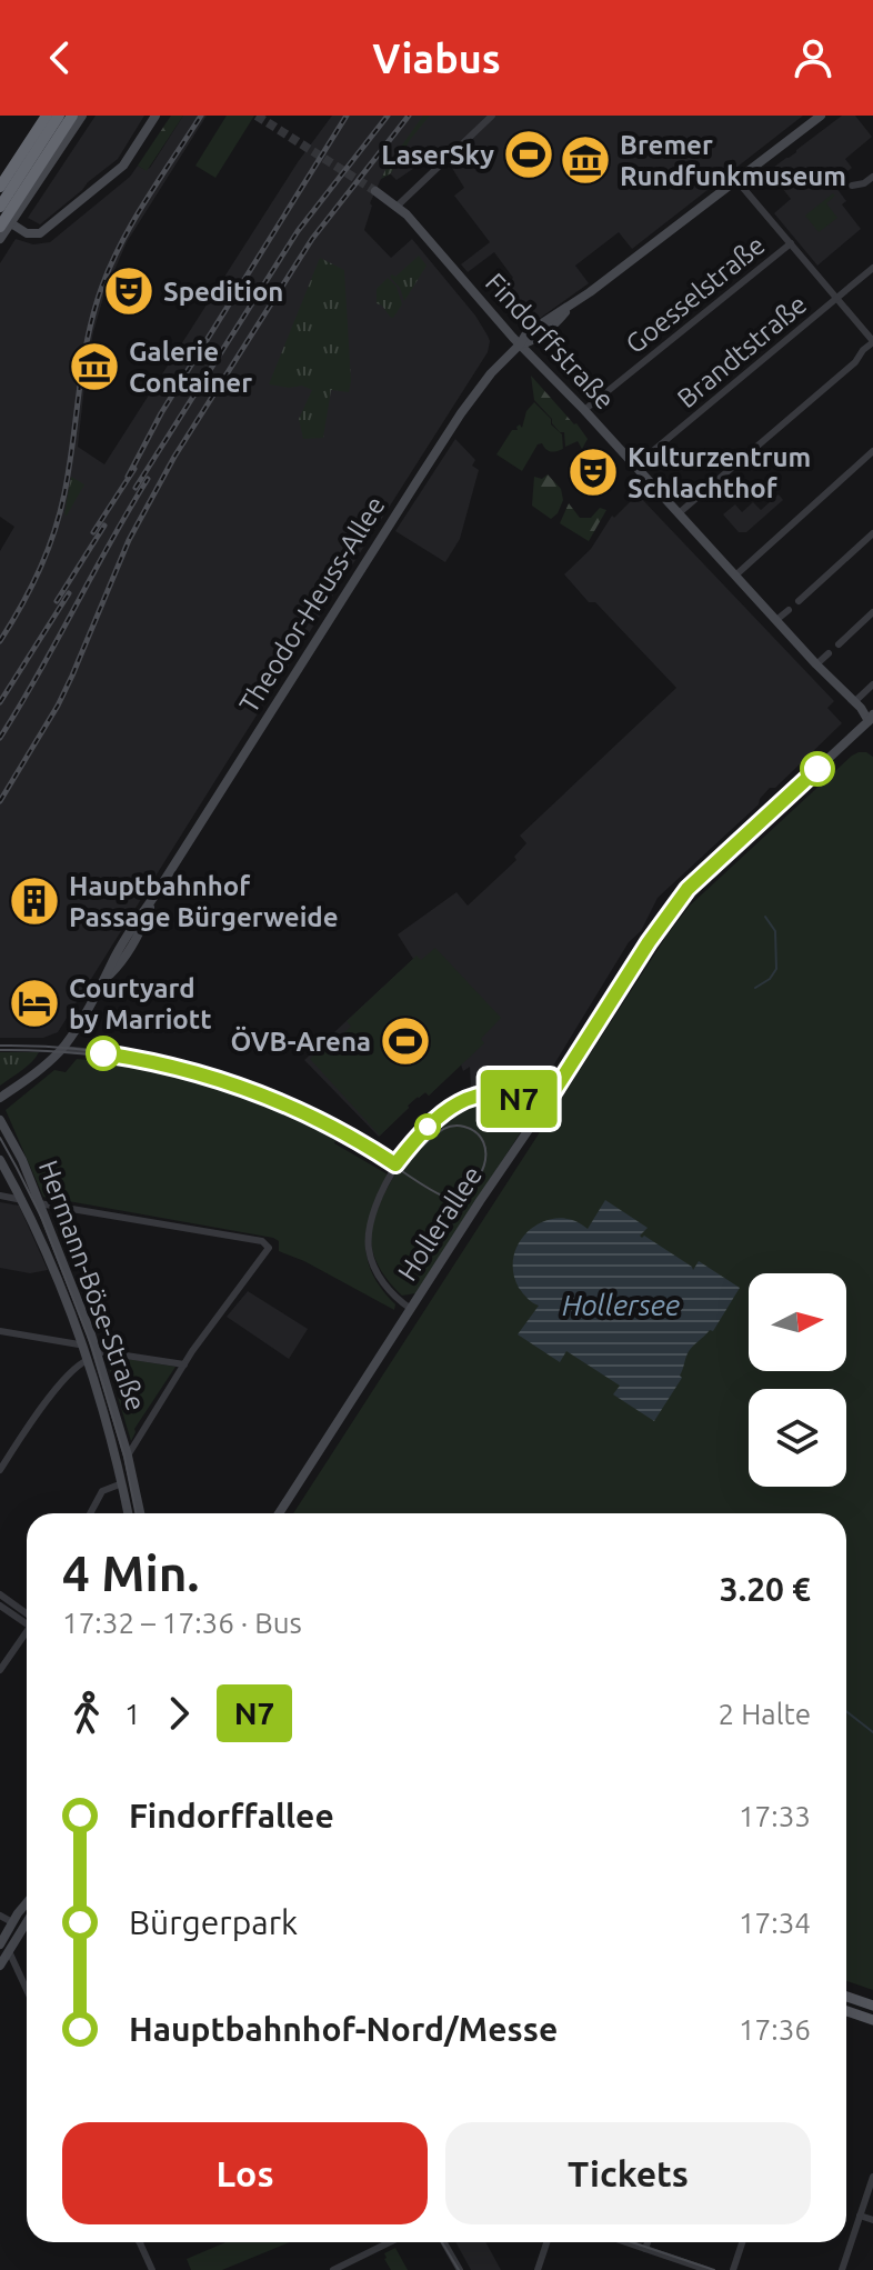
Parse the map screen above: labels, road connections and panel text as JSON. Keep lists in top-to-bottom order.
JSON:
{
  "streets": {
    "street": [
      "Goesselstraße",
      "Findorffstraße",
      "Brandtstraße",
      "Theodor-Heuss-Allee",
      "Hollerallee",
      "Hermann-Böse-Straße"
    ]
  },
  "crossings": [
    ["Goesselstraße", "Findorffstraße"],
    ["Findorffstraße", "Brandtstraße"],
    ["Findorffstraße", "Theodor-Heuss-Allee"],
    ["Findorffstraße", "Hollerallee"]
  ],
  "water": ["Hollersee"],
  "places": {
    "sports": ["LaserSky", "ÖVB-Arena"],
    "museum": ["Bremer Rundfunkmuseum", "Galerie Container"],
    "theatre": ["Spedition", "Kulturzentrum Schlachthof"],
    "building": ["Hauptbahnhof Passage Bürgerweide"],
    "hotel": ["Courtyard by Marriott"]
  },
  "lines": ["bus line N7"],
  "north": "right",
  "page": {
    "header": "Viabus",
    "on_map": "N7",
    "heading": ["4 Min.", "17:32 – 17:36 · Bus", "3.20 €"],
    "legs": ["1", "N7", "2 Halte"],
    "list": [
      {
        "name": "Findorffallee",
        "value": "17:33"
      },
      {
        "name": "Bürgerpark",
        "value": "17:34"
      },
      {
        "name": "Hauptbahnhof-Nord/Messe",
        "value": "17:36"
      }
    ],
    "buttons": ["Los", "Tickets"]
  }
}
